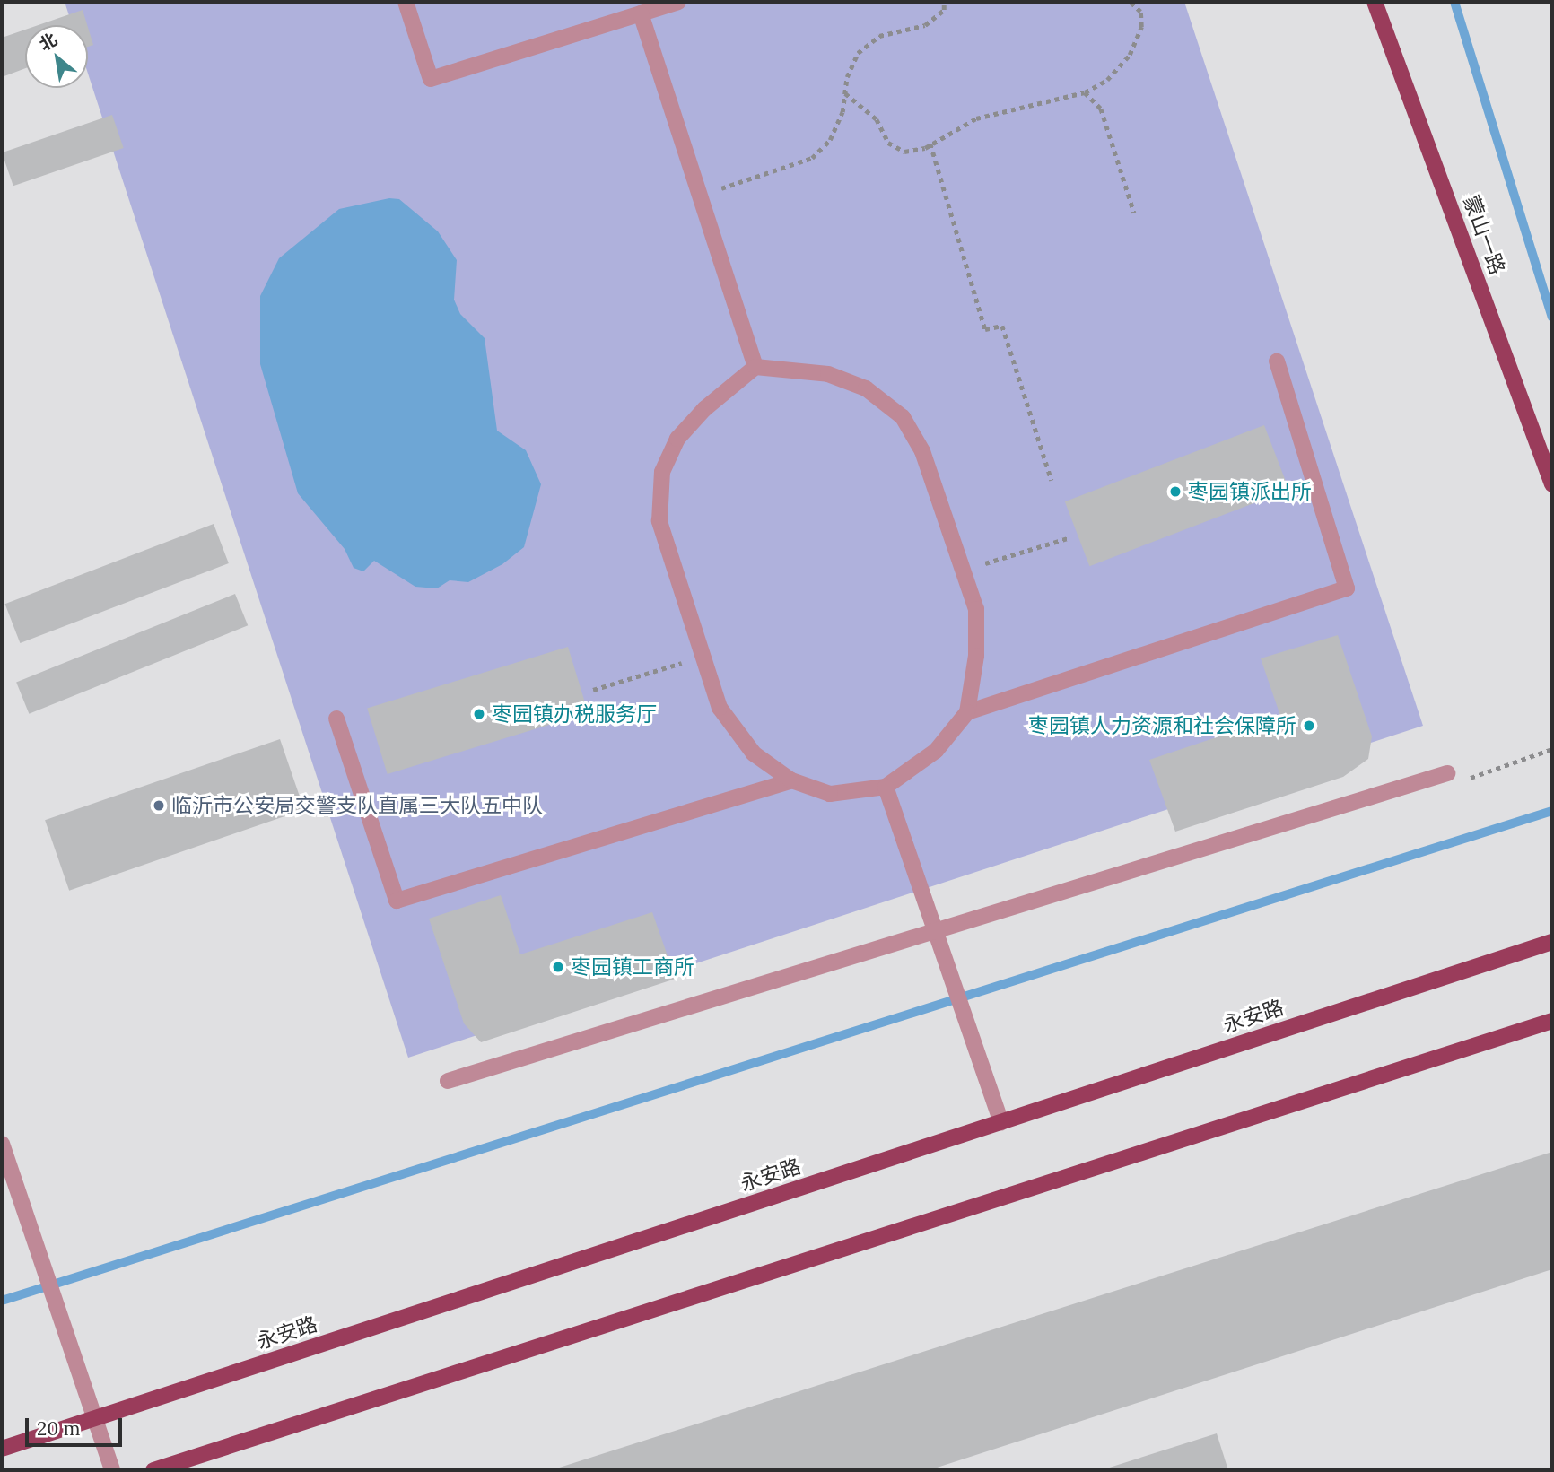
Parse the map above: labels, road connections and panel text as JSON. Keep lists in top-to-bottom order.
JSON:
{
  "streets": {
    "main road": ["蒙山一路", "永安路"]
  },
  "places": [
    "枣园镇派出所",
    "枣园镇办税服务厅",
    "枣园镇人力资源和社会保障所",
    "临沂市公安局交警支队直属三大队五中队",
    "枣园镇工商所"
  ],
  "scale_bar": "20 m",
  "north": "top left"
}
